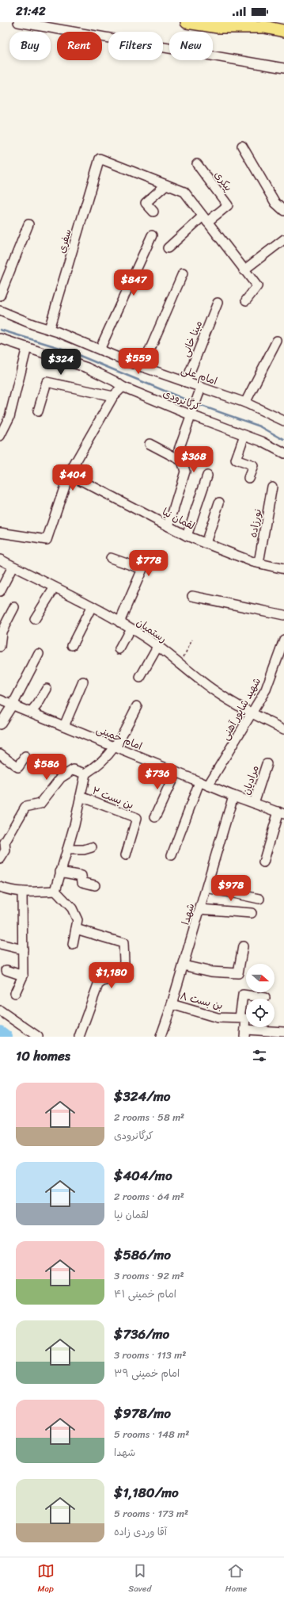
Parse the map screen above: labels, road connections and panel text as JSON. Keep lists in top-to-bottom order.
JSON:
{
  "streets": {
    "street": [
      "پیکری",
      "سفری",
      "مینا خانی",
      "امام علی",
      "کرگانرودی",
      "لقمان نیا",
      "نورزاده",
      "رستمیان",
      "شهید شاپور آهنی",
      "امام خمینی",
      "مرادیان",
      "بن بست ۲",
      "شهدا",
      "بن بست ۸"
    ]
  },
  "crossings": [
    ["سفری", "امام علی"],
    ["مینا خانی", "امام علی"],
    ["لقمان نیا", "نورزاده"],
    ["رستمیان", "شهید شاپور آهنی"],
    ["شهید شاپور آهنی", "امام خمینی"],
    ["امام خمینی", "مرادیان"],
    ["امام خمینی", "شهدا"],
    ["شهدا", "بن بست ۸"]
  ],
  "north": "right",
  "page": {
    "status": "21:42",
    "chip": [
      "Buy",
      "Rent",
      "Filters",
      "New"
    ],
    "price": [
      "$847",
      "$559",
      "$324",
      "$368",
      "$404",
      "$778",
      "$586",
      "$736",
      "$978",
      "$1,180"
    ],
    "heading": "10 homes",
    "list": [
      {
        "name": "$324/mo",
        "note": "2 rooms · 58 m² · کرگانرودی"
      },
      {
        "name": "$404/mo",
        "note": "2 rooms · 64 m² · لقمان نیا"
      },
      {
        "name": "$586/mo",
        "note": "3 rooms · 92 m² · امام خمینی ۴۱"
      },
      {
        "name": "$736/mo",
        "note": "3 rooms · 113 m² · امام خمینی ۳۹"
      },
      {
        "name": "$978/mo",
        "note": "5 rooms · 148 m² · شهدا"
      },
      {
        "name": "$1,180/mo",
        "note": "5 rooms · 173 m² · آقا وردی زاده"
      }
    ],
    "tabs": ["Map", "Saved", "Home"]
  }
}
